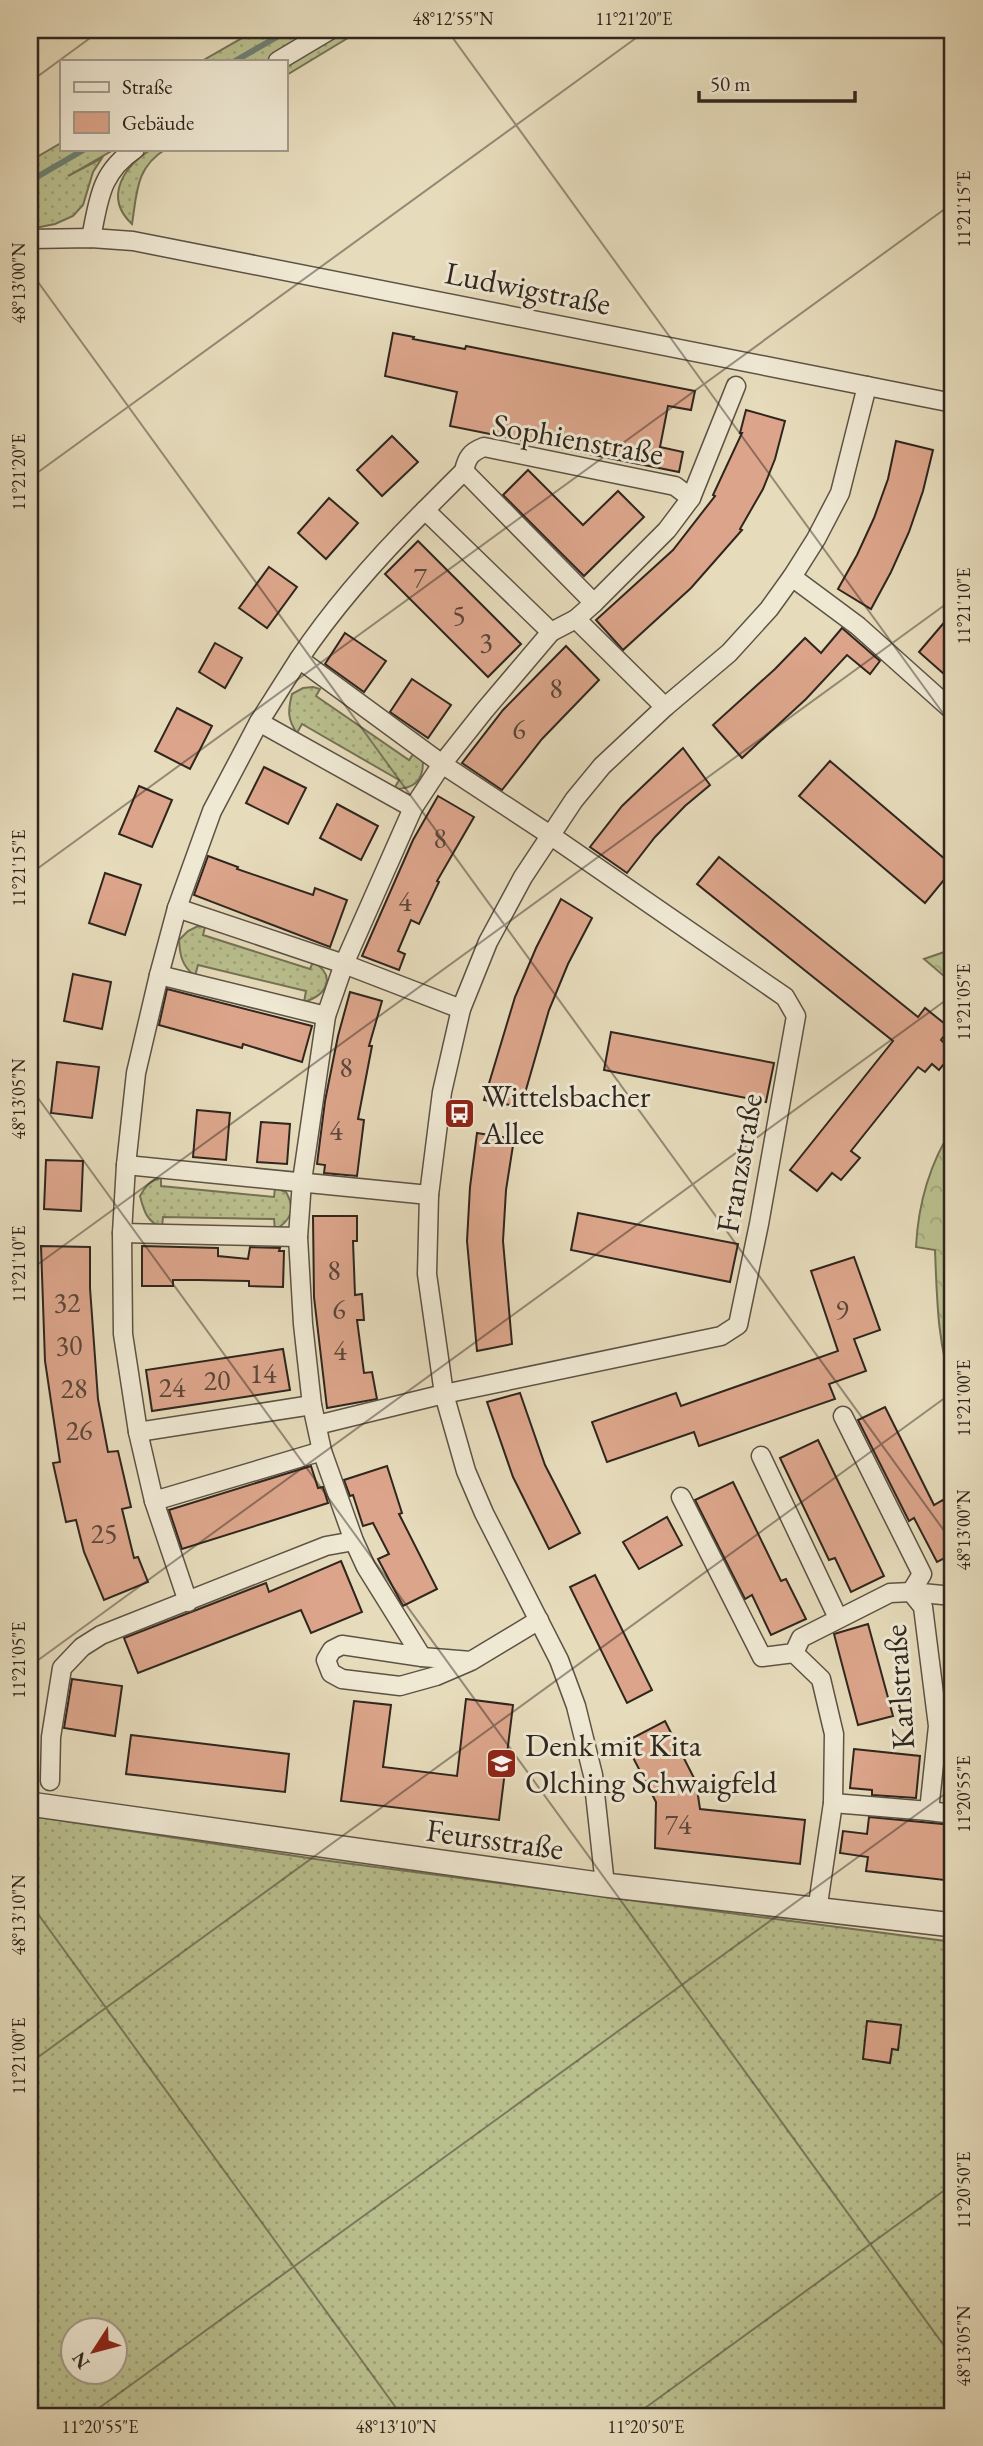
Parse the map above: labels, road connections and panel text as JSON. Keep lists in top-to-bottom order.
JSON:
{
  "streets": {
    "street": [
      "Ludwigstraße",
      "Sophienstraße",
      "Franzstraße",
      "Karlstraße",
      "Feursstraße"
    ]
  },
  "crossings": [
    ["Sophienstraße", "Franzstraße"]
  ],
  "places": {
    "bus stop": ["Wittelsbacher Allee"],
    "school or university": ["Denk mit Kita Olching Schwaigfeld"]
  },
  "house_numbers": [
    "7",
    "5",
    "3",
    "8",
    "6",
    "8",
    "4",
    "8",
    "4",
    "8",
    "32",
    "6",
    "9",
    "30",
    "4",
    "14",
    "20",
    "24",
    "28",
    "26",
    "25",
    "74"
  ],
  "legend": ["Straße", "Gebäude"],
  "scale_bar": "50 m",
  "north": "bottom left",
  "coordinates": [
    "48°12'55\"N",
    "11°21'20\"E",
    "11°21'15\"E",
    "48°13'00\"N",
    "11°21'10\"E",
    "11°21'05\"E",
    "48°13'05\"N",
    "11°21'00\"E",
    "11°20'55\"E",
    "48°13'10\"N",
    "11°20'50\"E"
  ]
}
